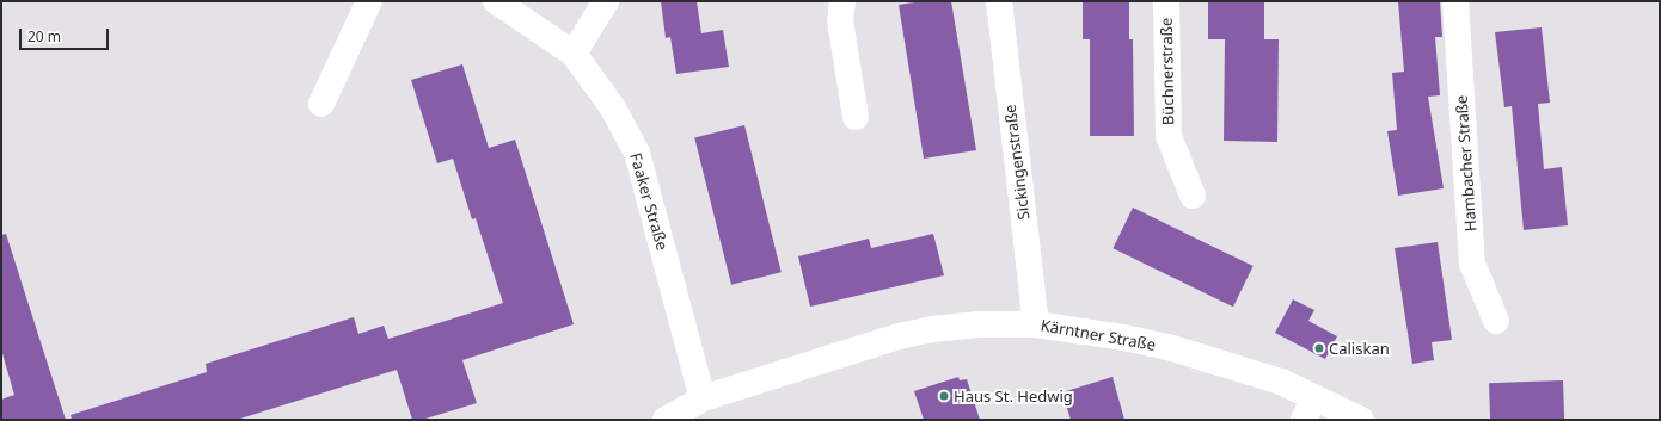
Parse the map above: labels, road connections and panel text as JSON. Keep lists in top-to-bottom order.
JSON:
{
  "streets": {
    "street": [
      "Büchnerstraße",
      "Sickingenstraße",
      "Hambacher Straße",
      "Faaker Straße",
      "Kärntner Straße"
    ]
  },
  "crossings": [
    ["Sickingenstraße", "Kärntner Straße"],
    ["Faaker Straße", "Kärntner Straße"]
  ],
  "places": ["Caliskan", "Haus St. Hedwig"],
  "scale_bar": "20 m"
}
